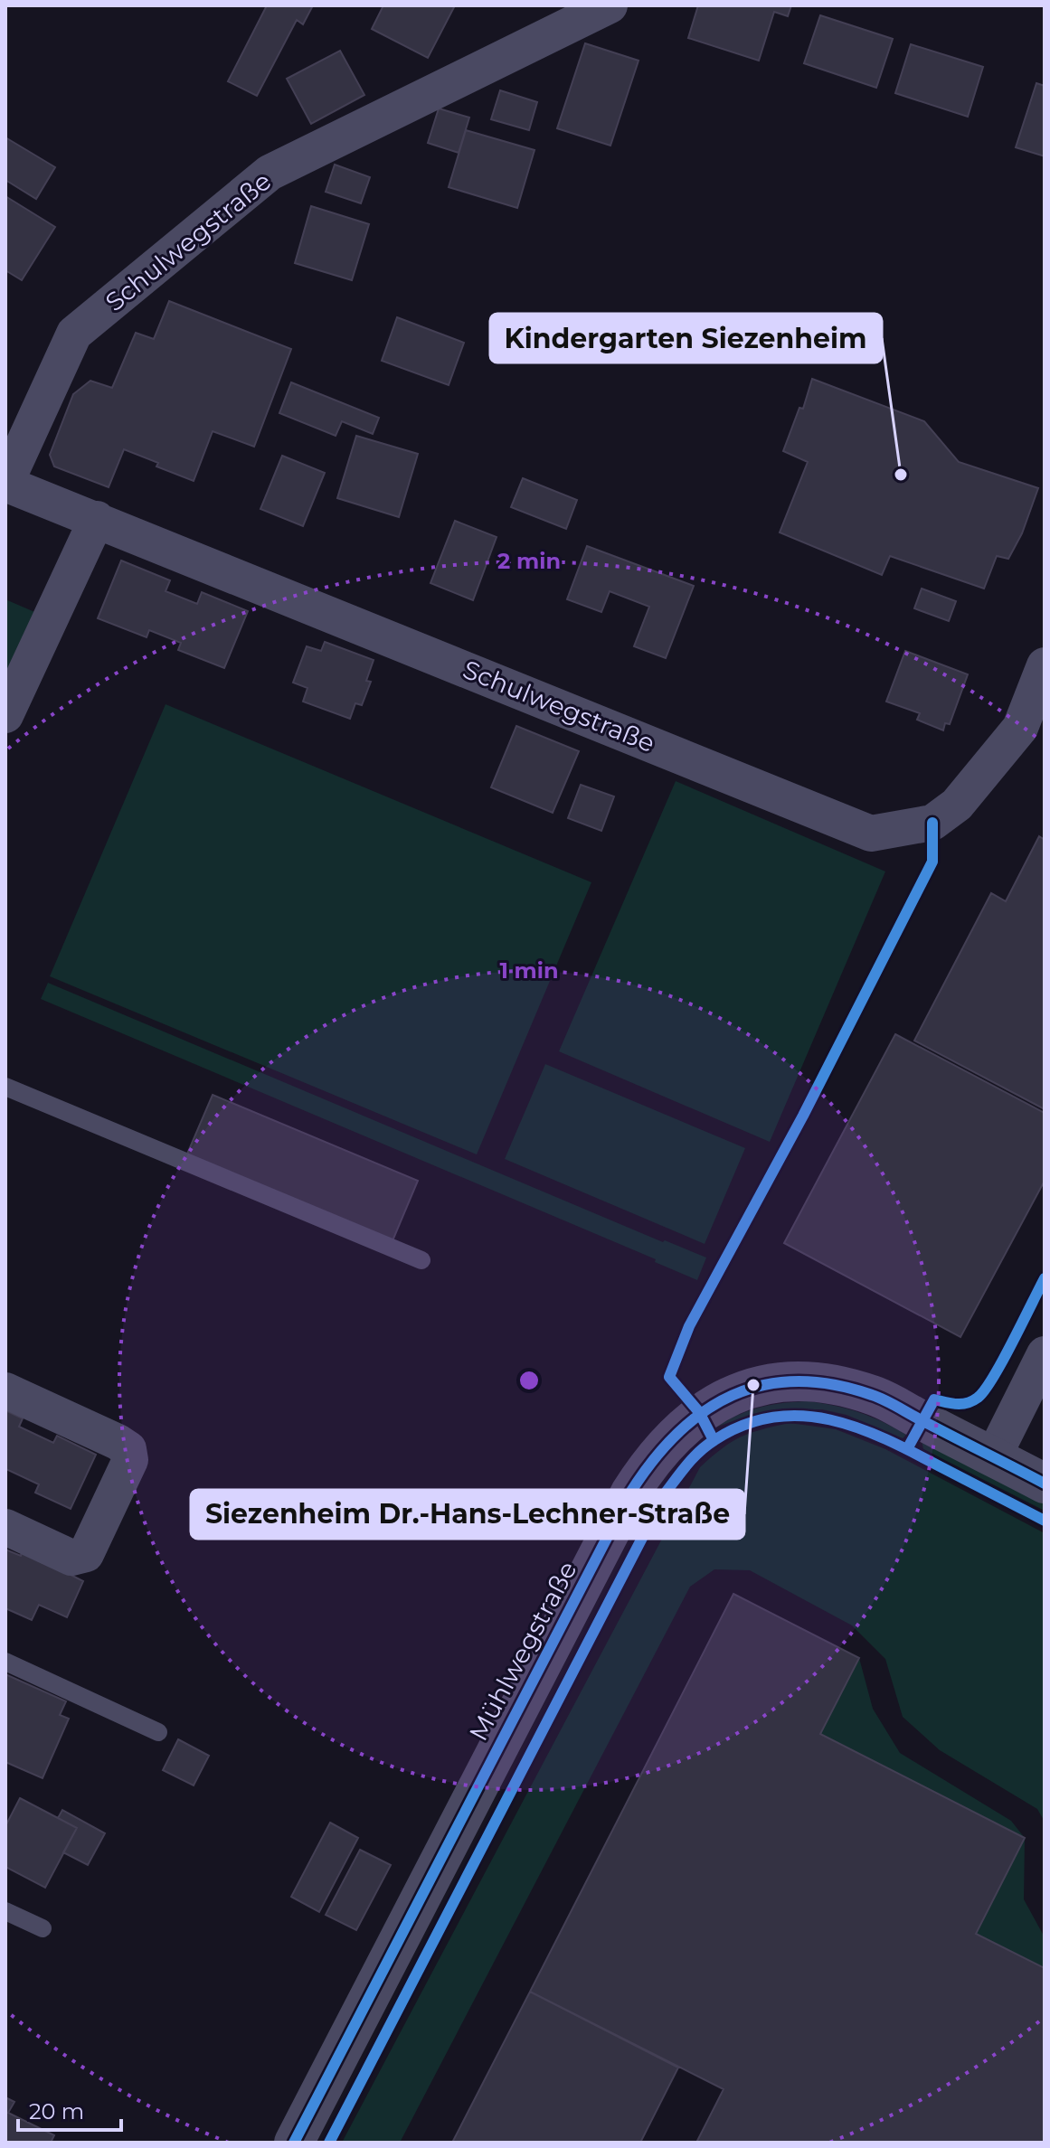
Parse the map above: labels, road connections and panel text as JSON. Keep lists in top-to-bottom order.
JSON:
{
  "streets": {
    "street": ["Schulwegstraße", "Mühlwegstraße"]
  },
  "places": ["Kindergarten Siezenheim", "Siezenheim Dr.-Hans-Lechner-Straße"],
  "scale_bar": "20 m",
  "rings": ["2 min", "1 min"]
}
